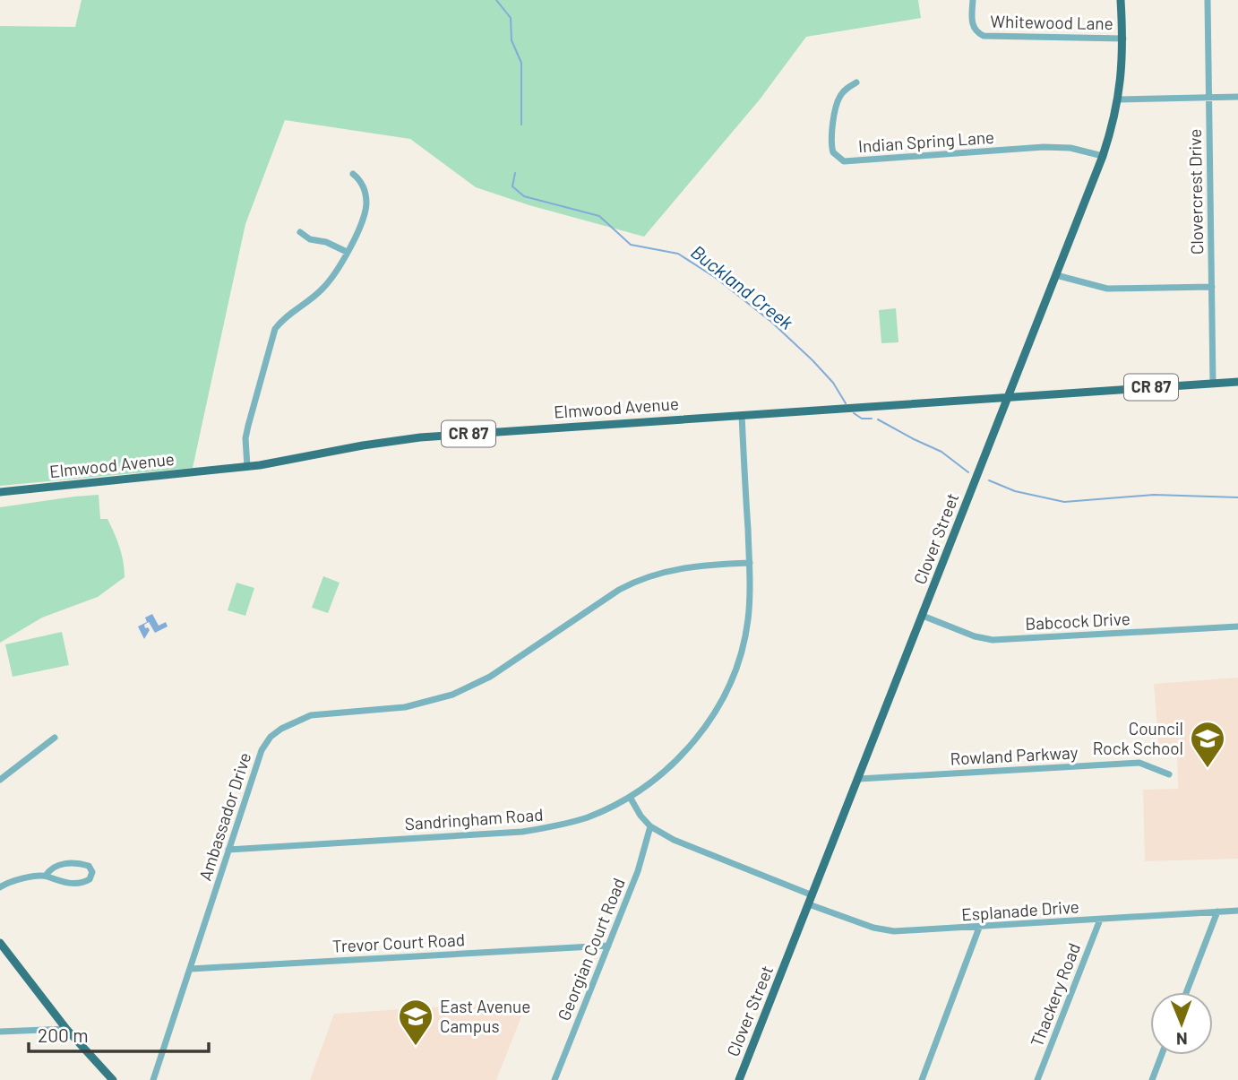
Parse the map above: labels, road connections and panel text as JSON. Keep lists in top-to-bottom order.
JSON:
{
  "streets": {
    "main road": ["CR 87", "Elmwood Avenue", "Clover Street"],
    "street": [
      "Whitewood Lane",
      "Indian Spring Lane",
      "Clovercrest Drive",
      "Babcock Drive",
      "Rowland Parkway",
      "Ambassador Drive",
      "Sandringham Road",
      "Esplanade Drive",
      "Trevor Court Road",
      "Georgian Court Road",
      "Thackery Road"
    ]
  },
  "crossings": [
    ["Whitewood Lane", "Clover Street"],
    ["Indian Spring Lane", "Clover Street"],
    ["Clovercrest Drive", "Elmwood Avenue"],
    ["Elmwood Avenue", "Clover Street"],
    ["Elmwood Avenue", "Sandringham Road"],
    ["Clover Street", "Babcock Drive"],
    ["Clover Street", "Rowland Parkway"],
    ["Clover Street", "Esplanade Drive"],
    ["Ambassador Drive", "Sandringham Road"],
    ["Ambassador Drive", "Trevor Court Road"],
    ["Esplanade Drive", "Thackery Road"],
    ["Trevor Court Road", "Georgian Court Road"]
  ],
  "water": ["Buckland Creek"],
  "places": {
    "school or university": ["Council Rock School", "East Avenue Campus"]
  },
  "scale_bar": "200 m",
  "north": "bottom"
}
